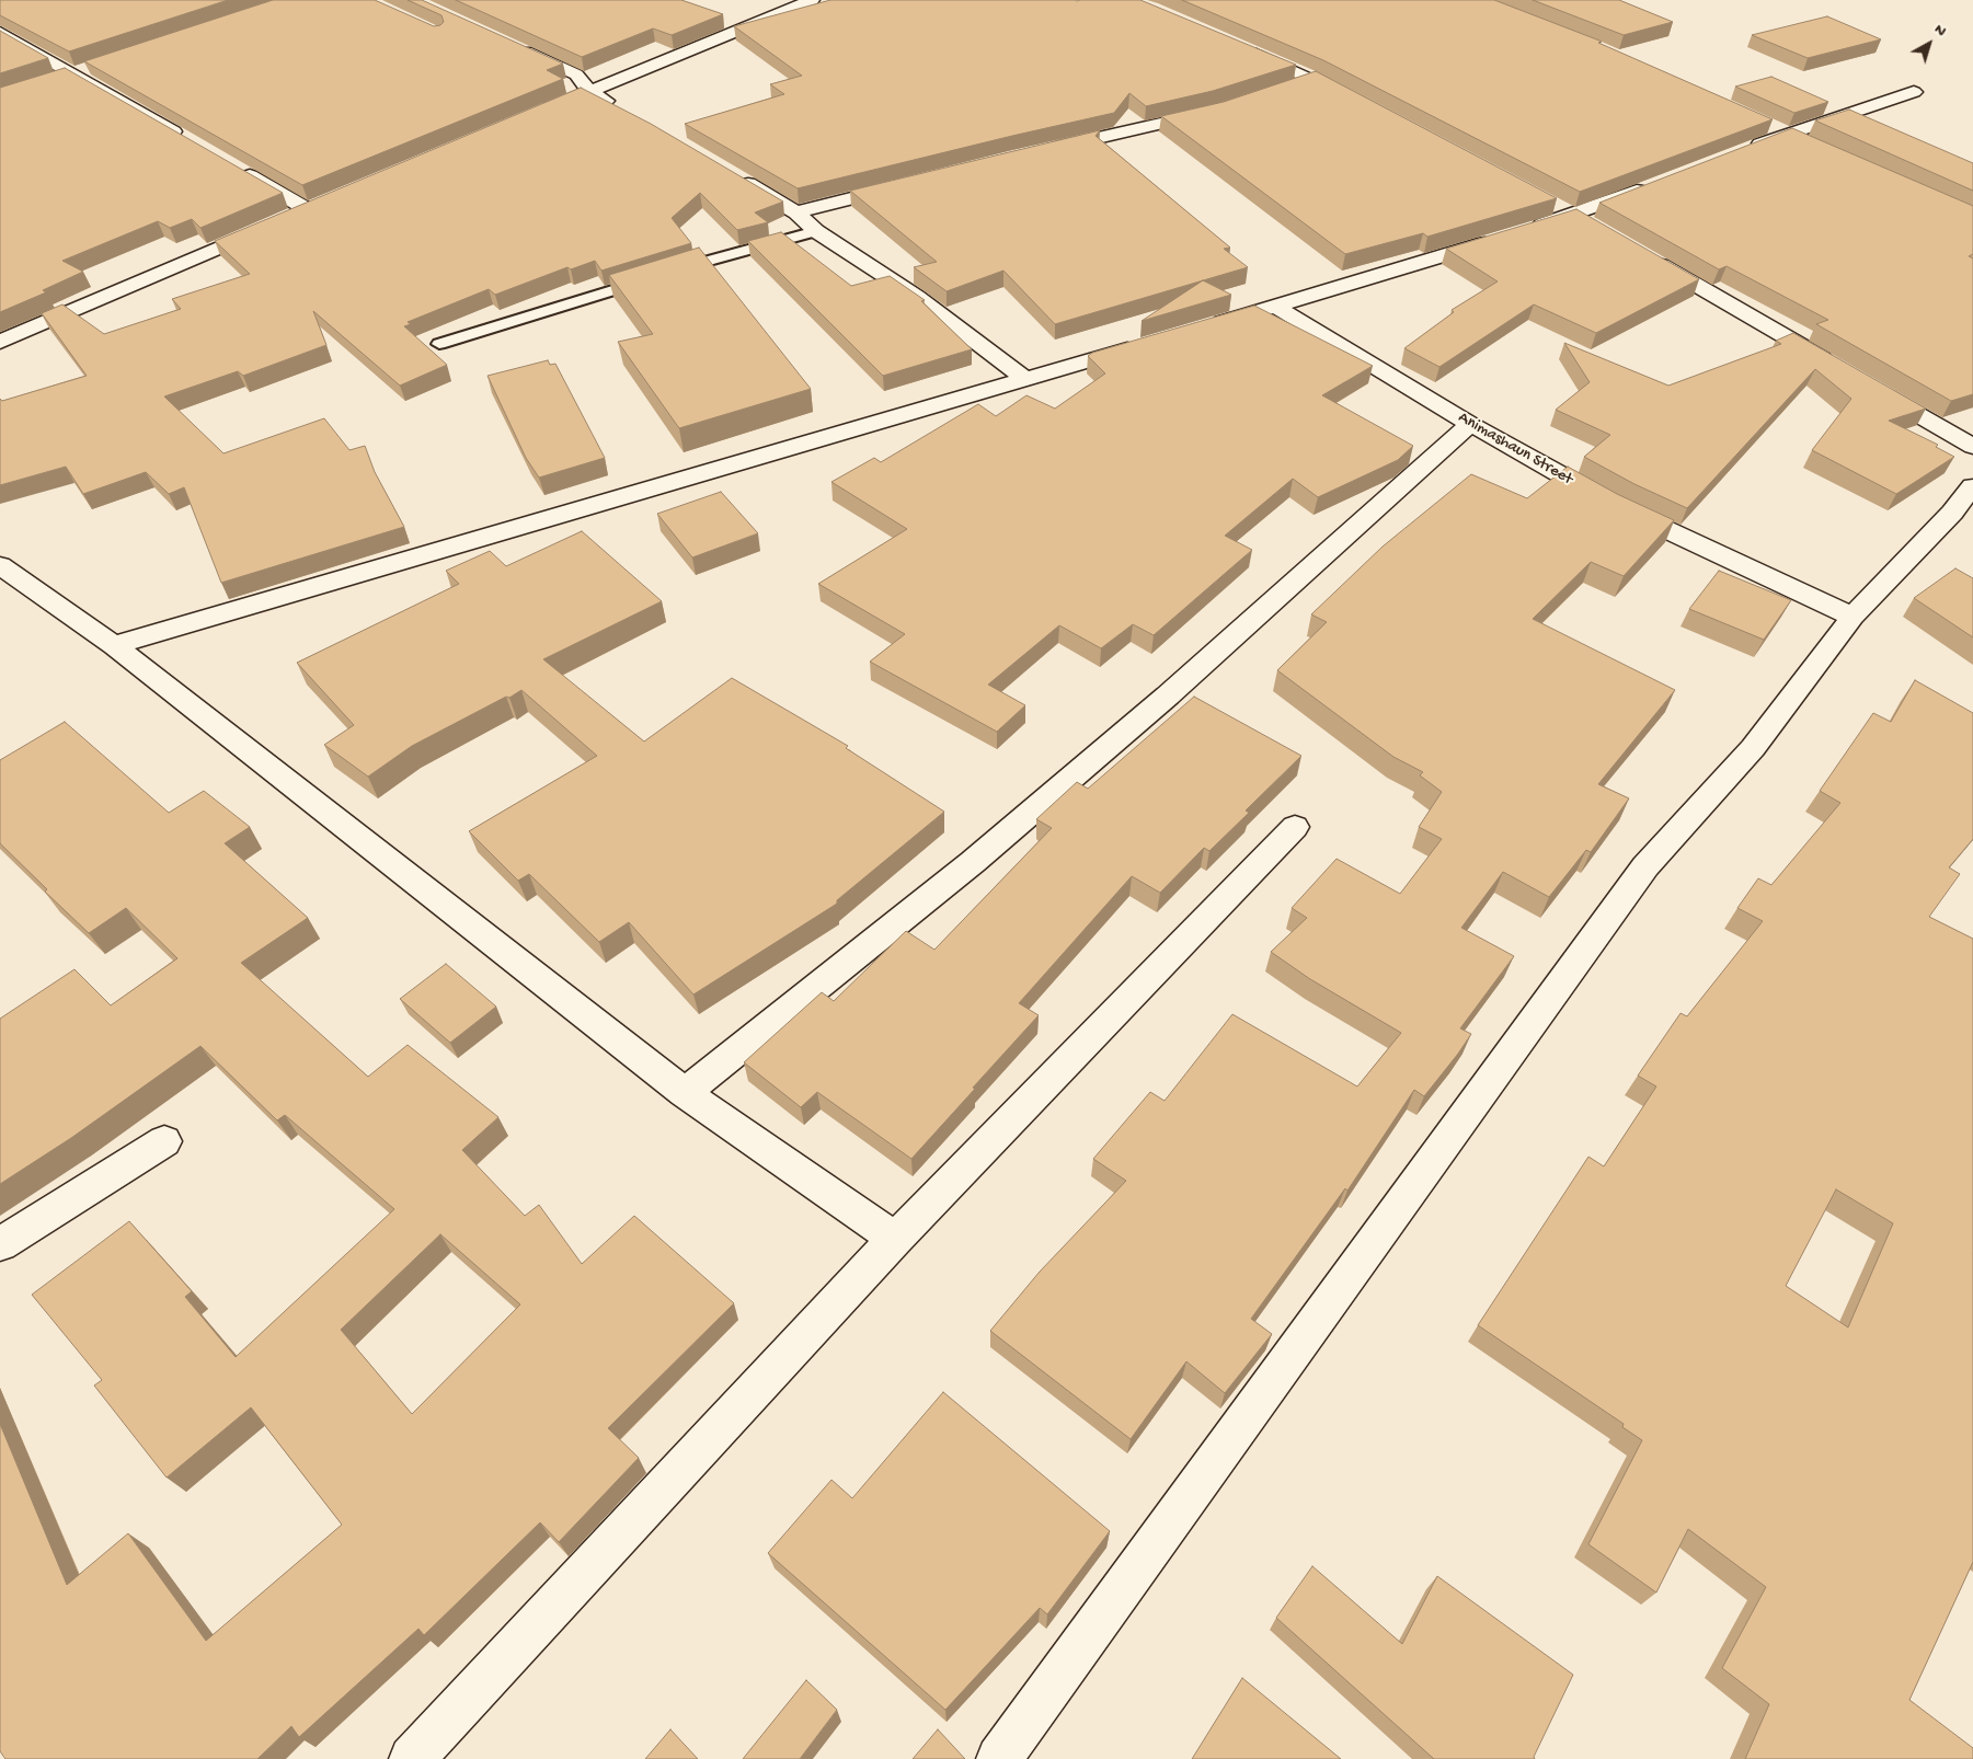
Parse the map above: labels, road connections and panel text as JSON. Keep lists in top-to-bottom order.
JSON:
{
  "streets": {
    "street": ["Animashaun Street"]
  },
  "north": "top right"
}
